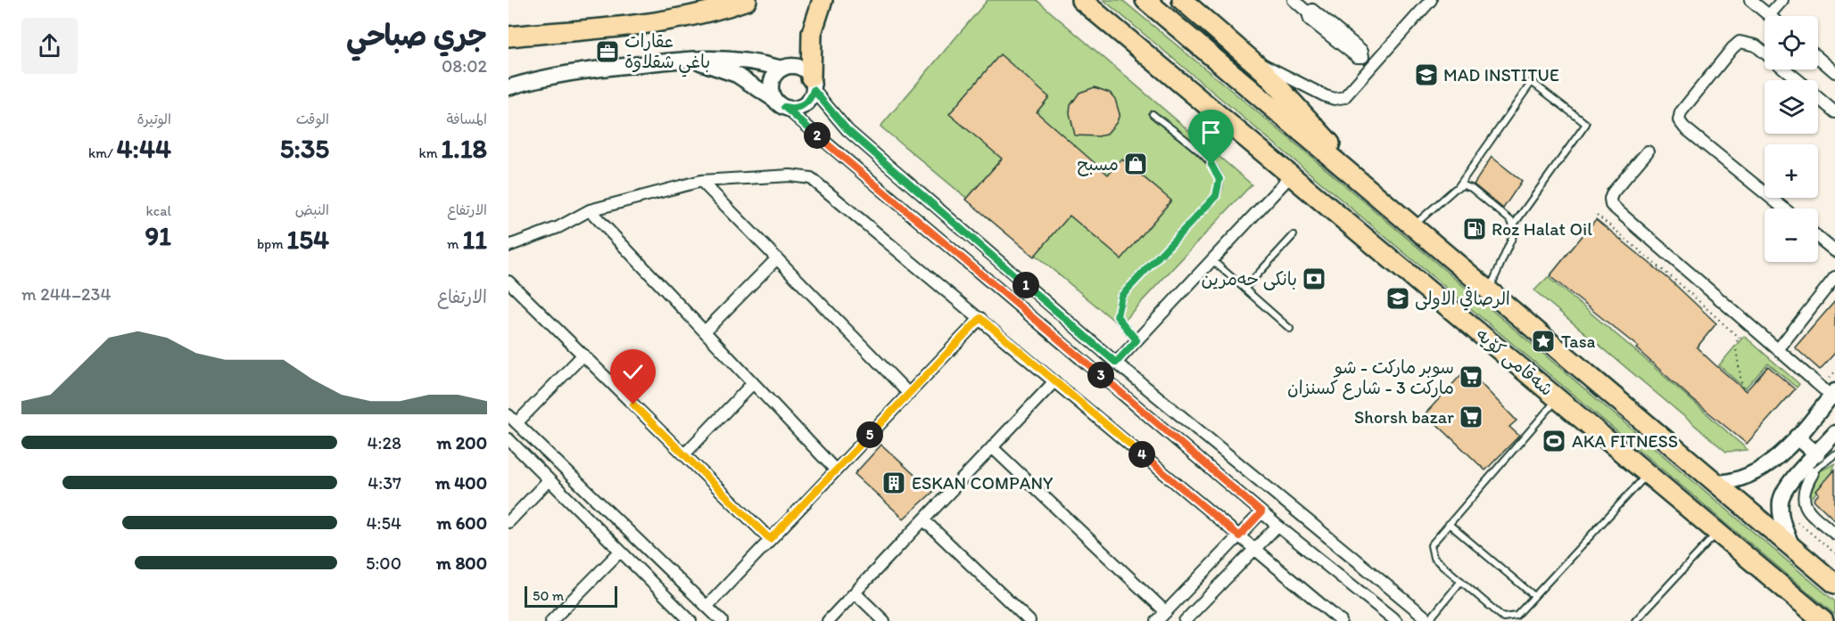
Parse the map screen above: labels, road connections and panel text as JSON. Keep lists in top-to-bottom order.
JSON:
{
  "streets": {
    "highway": ["شەقامی کۆیە"]
  },
  "places": {
    "office": ["عقارات باغي شقلاوة"],
    "school or university": ["MAD INSTITUE", "الرصافي الاولى"],
    "shop": ["مسبح"],
    "fuel station": ["Roz Halat Oil"],
    "bank": ["بانكی حه‌مرین"],
    "place": ["Tasa"],
    "supermarket": ["سوبر ماركت - شو ماركت 3 - شارع كسنزان", "Shorsh bazar"],
    "sports": ["AKA FITNESS"],
    "building": ["ESKAN COMPANY"]
  },
  "scale_bar": "50 m",
  "page": {
    "heading": ["جري صباحي", "08:02"],
    "map_buttons": ["+", "−"],
    "stats": [
      ["المسافة", "1.18 km"],
      ["الوقت", "5:35"],
      ["الوتيرة", "4:44 /km"],
      ["الارتفاع", "11 m"],
      ["النبض", "154 bpm"],
      ["kcal", "91"]
    ],
    "pins": [
      "2",
      "1",
      "3",
      "5",
      "4"
    ],
    "chart": ["الارتفاع", "234–244 m"],
    "list": [
      {
        "name": "200 m",
        "note": "4:28"
      },
      {
        "name": "400 m",
        "note": "4:37"
      },
      {
        "name": "600 m",
        "note": "4:54"
      },
      {
        "name": "800 m",
        "note": "5:00"
      }
    ],
    "scale": "50 m"
  }
}
